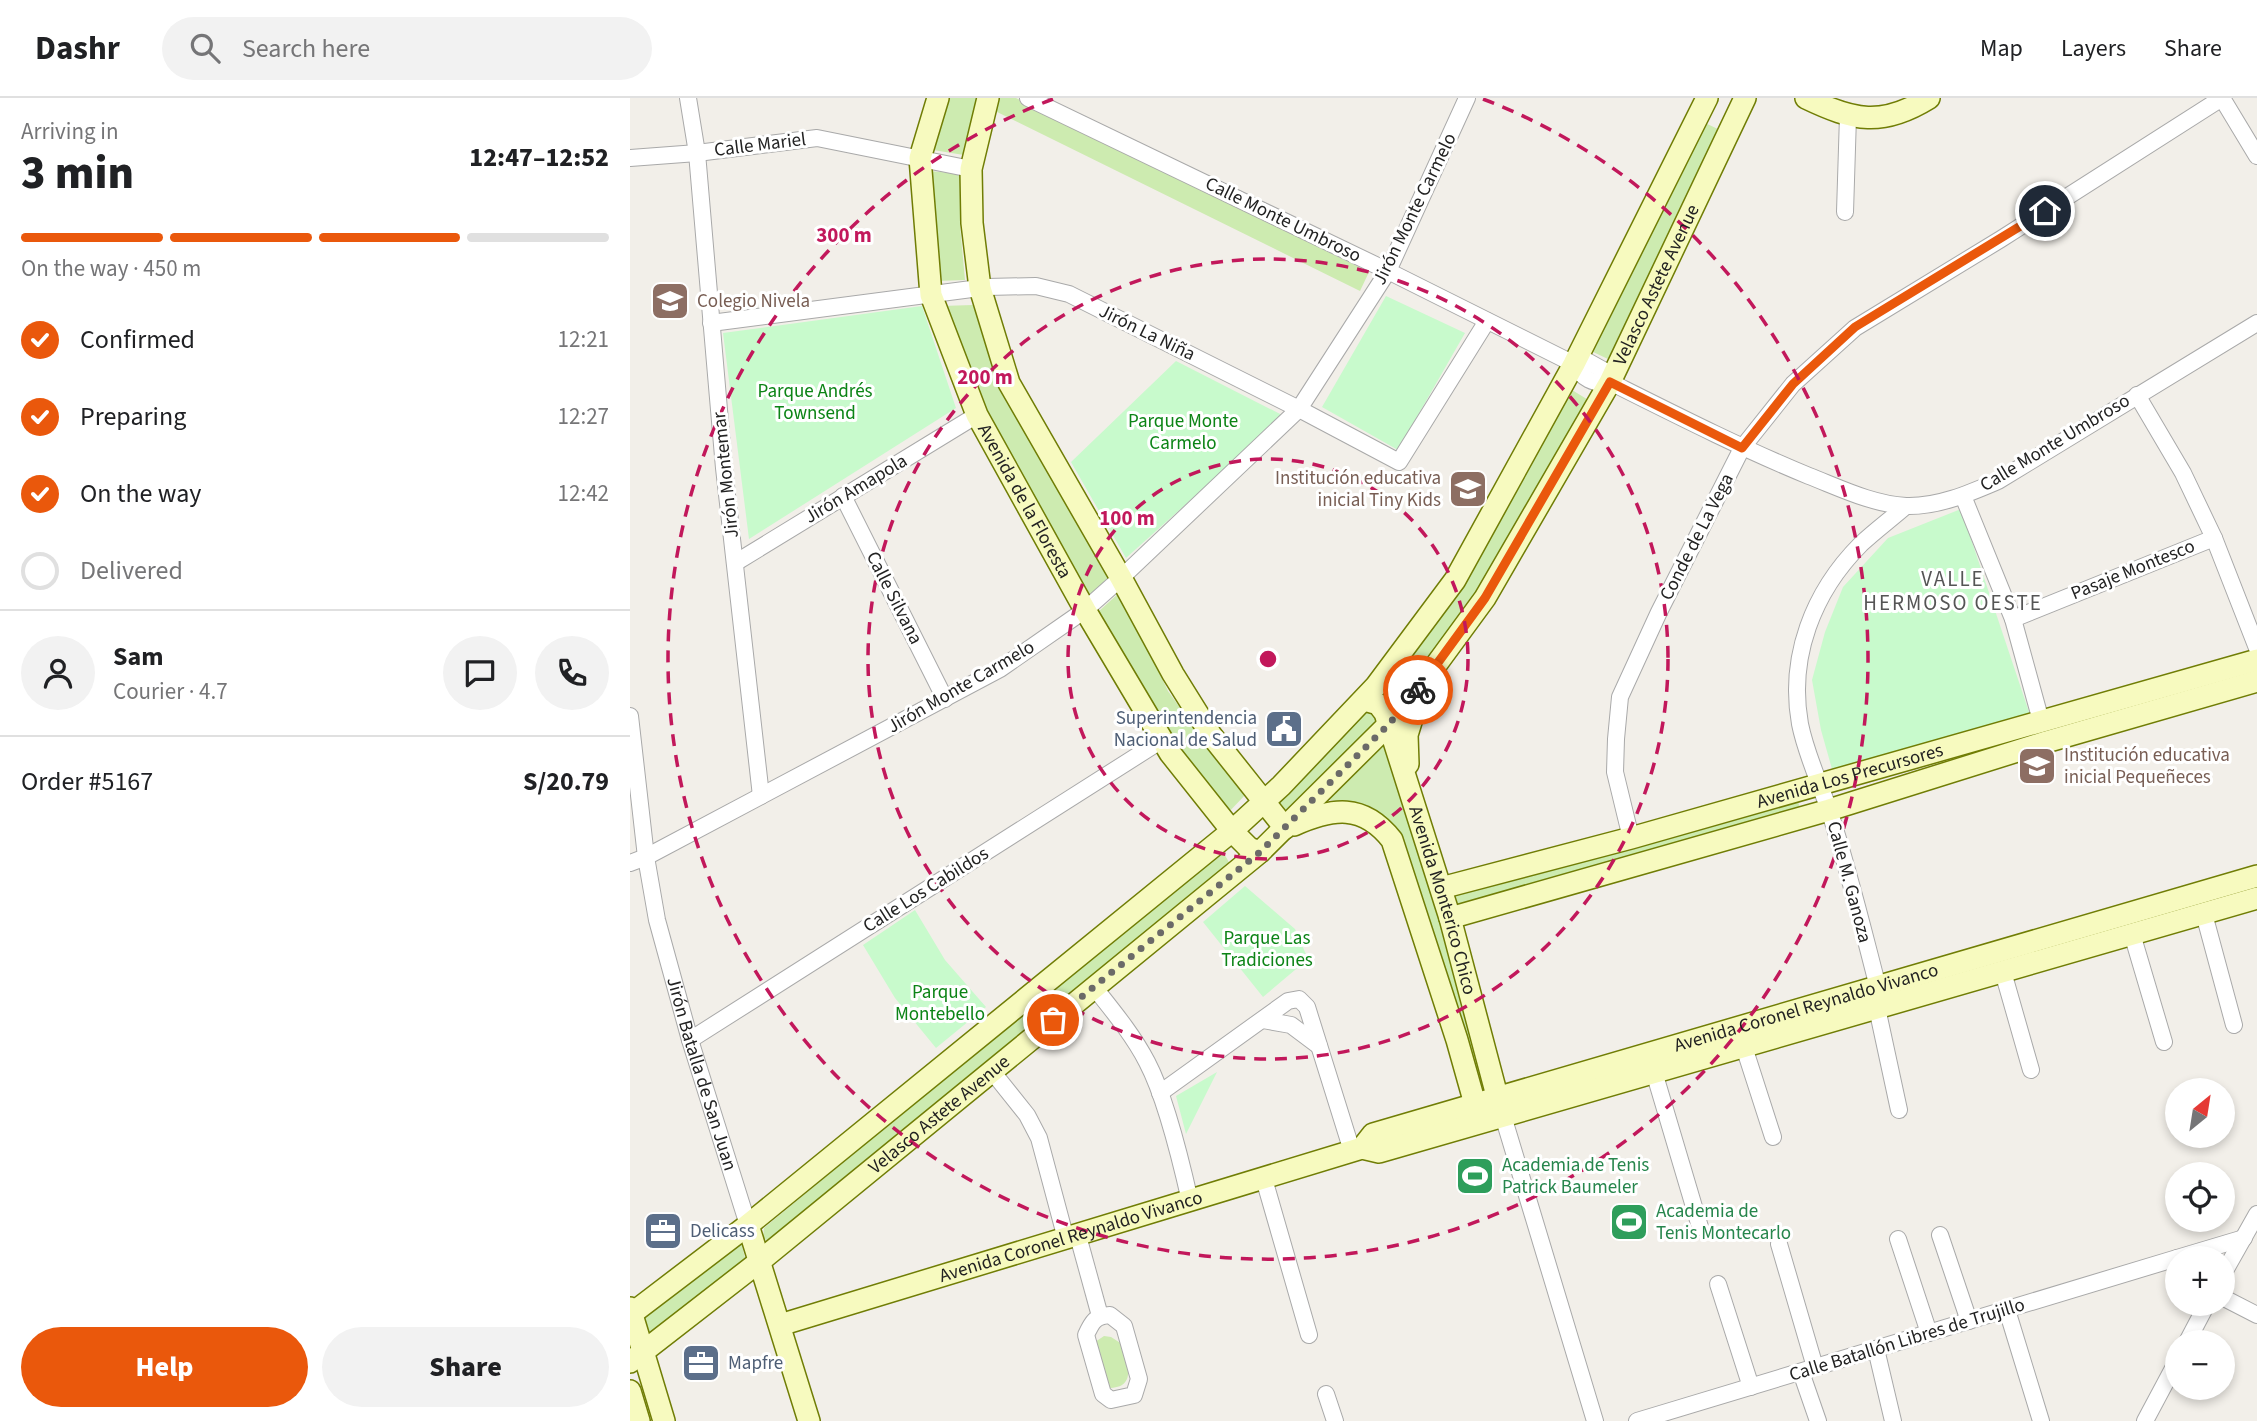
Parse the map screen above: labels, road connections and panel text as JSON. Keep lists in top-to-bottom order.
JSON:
{
  "streets": {
    "street": [
      "Calle Mariel",
      "Jirón Monte Carmelo",
      "Calle Monte Umbroso",
      "Velasco Astete Avenue",
      "Jirón La Niña",
      "Jirón Montemar",
      "Jirón Amapola",
      "Avenida de la Floresta",
      "Conde de La Vega",
      "Pasaje Montesco",
      "Calle Silvana",
      "Avenida Los Precursores",
      "Calle M. Ganoza",
      "Calle Los Cabildos",
      "Avenida Monterico Chico",
      "Avenida Coronel Reynaldo Vivanco",
      "Jirón Batalla de San Juan",
      "Calle Batallón Libres de Trujillo"
    ]
  },
  "crossings": [
    ["Calle Mariel", "Jirón Montemar"],
    ["Calle Mariel", "Avenida de la Floresta"],
    ["Jirón Monte Carmelo", "Calle Monte Umbroso"],
    ["Jirón Monte Carmelo", "Jirón La Niña"],
    ["Jirón Monte Carmelo", "Jirón Montemar"],
    ["Jirón Monte Carmelo", "Avenida de la Floresta"],
    ["Jirón Monte Carmelo", "Calle Silvana"],
    ["Jirón Monte Carmelo", "Jirón Batalla de San Juan"],
    ["Calle Monte Umbroso", "Velasco Astete Avenue"],
    ["Calle Monte Umbroso", "Jirón La Niña"],
    ["Calle Monte Umbroso", "Conde de La Vega"],
    ["Calle Monte Umbroso", "Calle M. Ganoza"],
    ["Velasco Astete Avenue", "Avenida de la Floresta"],
    ["Velasco Astete Avenue", "Avenida Monterico Chico"],
    ["Velasco Astete Avenue", "Jirón Batalla de San Juan"],
    ["Jirón La Niña", "Jirón Montemar"],
    ["Jirón La Niña", "Avenida de la Floresta"],
    ["Jirón Montemar", "Jirón Amapola"],
    ["Jirón Amapola", "Avenida de la Floresta"],
    ["Jirón Amapola", "Calle Silvana"],
    ["Avenida de la Floresta", "Calle Los Cabildos"],
    ["Conde de La Vega", "Avenida Los Precursores"],
    ["Avenida Los Precursores", "Calle M. Ganoza"],
    ["Avenida Los Precursores", "Avenida Monterico Chico"],
    ["Calle M. Ganoza", "Avenida Coronel Reynaldo Vivanco"],
    ["Calle Los Cabildos", "Jirón Batalla de San Juan"],
    ["Avenida Monterico Chico", "Avenida Coronel Reynaldo Vivanco"],
    ["Avenida Coronel Reynaldo Vivanco", "Jirón Batalla de San Juan"]
  ],
  "districts": ["VALLE HERMOSO OESTE"],
  "parks": [
    "Parque Andrés Townsend",
    "Parque Monte Carmelo",
    "Parque Las Tradiciones",
    "Parque Montebello"
  ],
  "places": {
    "school or university": ["Colegio Nivela", "Institución educativa inicial Tiny Kids", "Institución educativa inicial Pequeñeces"],
    "public building": ["Superintendencia Nacional de Salud"],
    "sports": ["Academia de Tenis Patrick Baumeler", "Academia de Tenis Montecarlo"],
    "office": ["Delicass", "Mapfre"]
  },
  "north": "top right",
  "page": {
    "header": "Dashr",
    "search": "Search here",
    "nav": ["Map", "Layers", "Share"],
    "heading": ["3 min", "Arriving in", "12:47–12:52"],
    "panel": [
      "Sam",
      "Courier · 4.7",
      "Order #5167",
      "S/20.79"
    ],
    "bar": "On the way · 450 m",
    "list": [
      ["Confirmed", "12:21"],
      ["Preparing", "12:27"],
      ["On the way", "12:42"],
      "Delivered"
    ],
    "map_buttons": ["+", "−"],
    "buttons": ["Help", "Share"]
  },
  "rings": ["300 m", "200 m", "100 m"]
}
